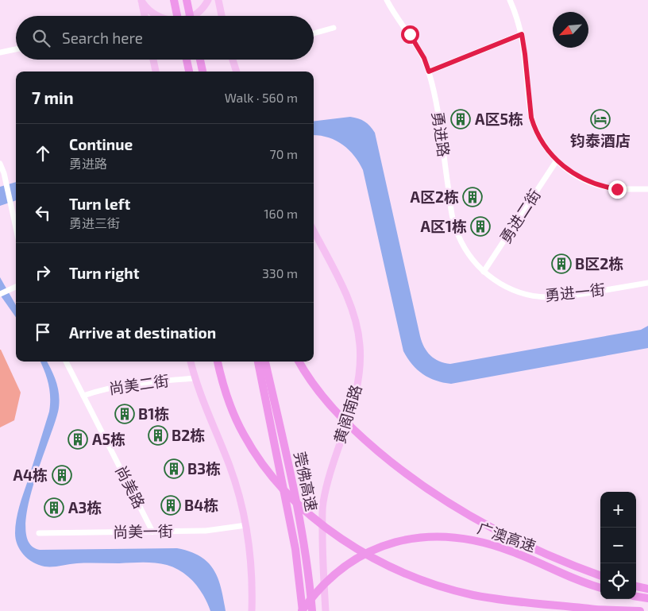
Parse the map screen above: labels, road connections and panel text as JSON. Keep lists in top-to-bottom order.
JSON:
{
  "streets": {
    "highway": ["莞佛高速", "广澳高速"],
    "main road": ["黄阁南路"],
    "street": [
      "勇进路",
      "勇进二街",
      "勇进一街",
      "尚美二街",
      "尚美路",
      "尚美一街"
    ]
  },
  "crossings": [
    ["勇进路", "勇进二街"],
    ["勇进路", "勇进一街"],
    ["勇进二街", "勇进一街"],
    ["尚美二街", "尚美路"],
    ["莞佛高速", "广澳高速"],
    ["尚美路", "尚美一街"]
  ],
  "places": {
    "building": [
      "A区5栋",
      "A区2栋",
      "A区1栋",
      "B区2栋",
      "B1栋",
      "B2栋",
      "A5栋",
      "B3栋",
      "A4栋",
      "B4栋",
      "A3栋"
    ],
    "hotel": ["钧泰酒店"]
  },
  "north": "bottom left",
  "page": {
    "search": "Search here",
    "heading": ["7 min", "Walk · 560 m"],
    "list": [
      ["Continue", "勇进路", "70 m"],
      ["Turn left", "勇进三街", "160 m"],
      ["Turn right", "330 m"],
      "Arrive at destination"
    ],
    "map_buttons": ["+", "−"]
  }
}
